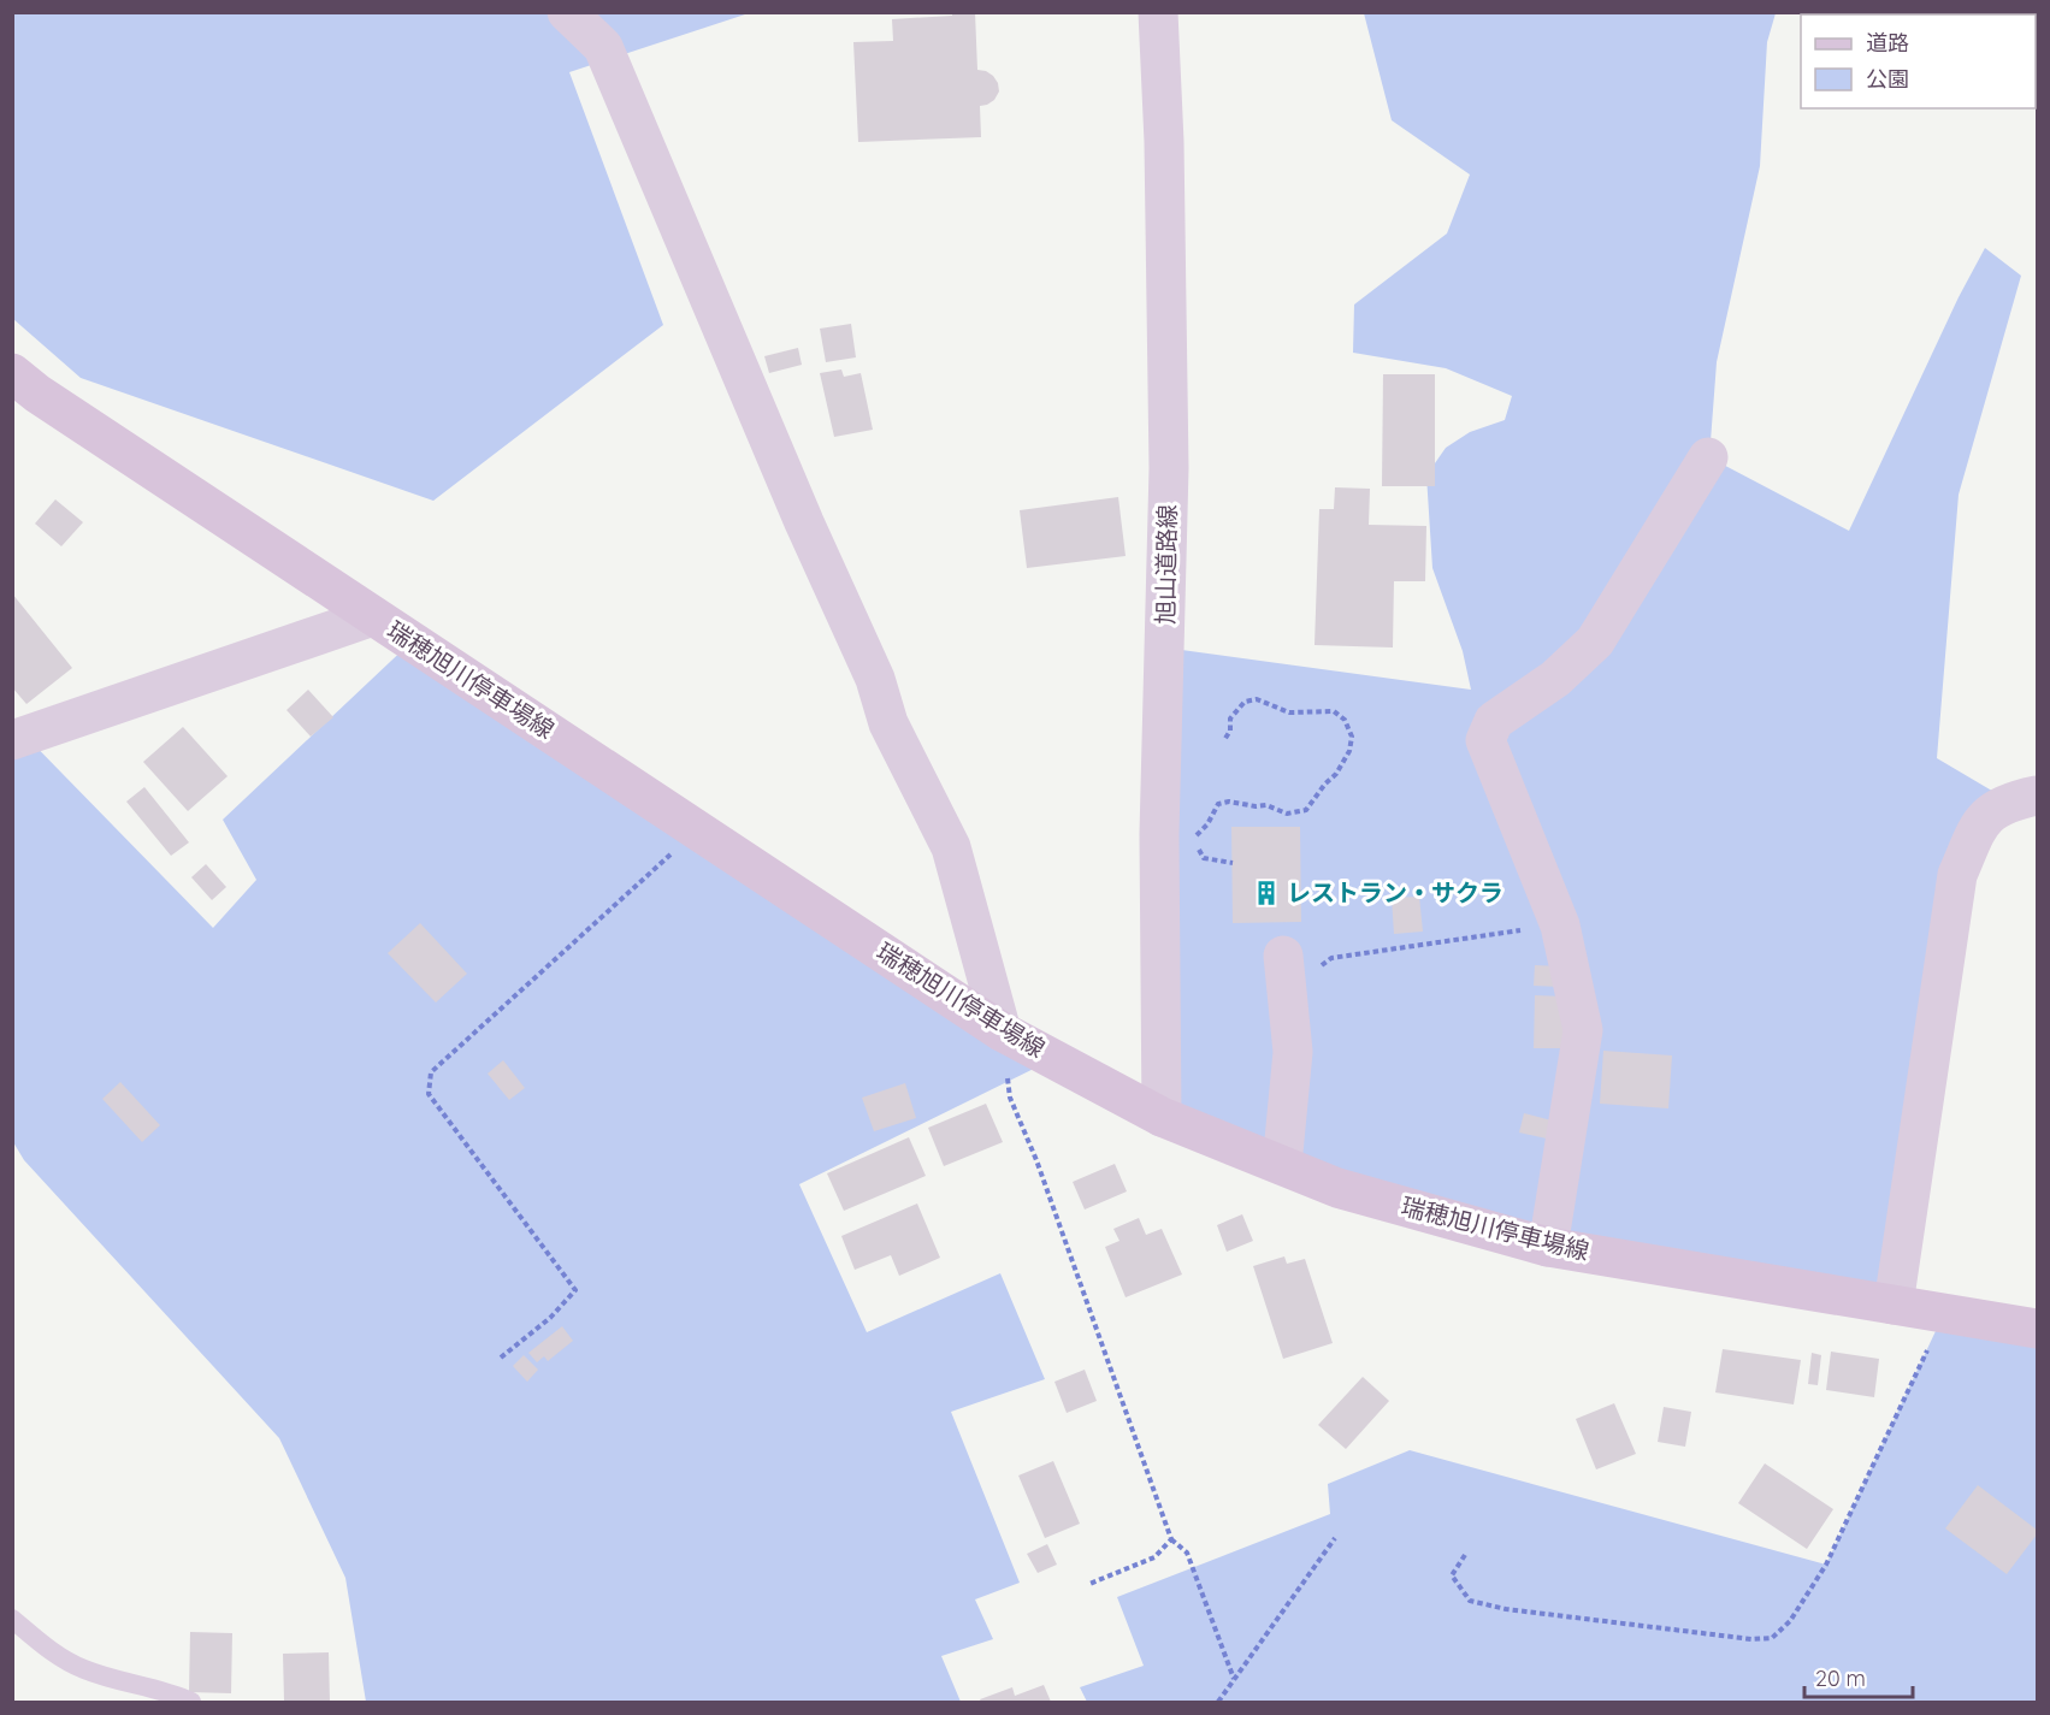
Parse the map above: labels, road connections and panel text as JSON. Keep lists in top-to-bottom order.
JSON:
{
  "streets": {
    "main road": ["瑞穂旭川停車場線"],
    "street": ["旭山道路線"]
  },
  "crossings": [
    ["旭山道路線", "瑞穂旭川停車場線"]
  ],
  "places": {
    "building": ["レストラン・サクラ"]
  },
  "legend": ["道路", "公園"],
  "scale_bar": "20 m"
}
